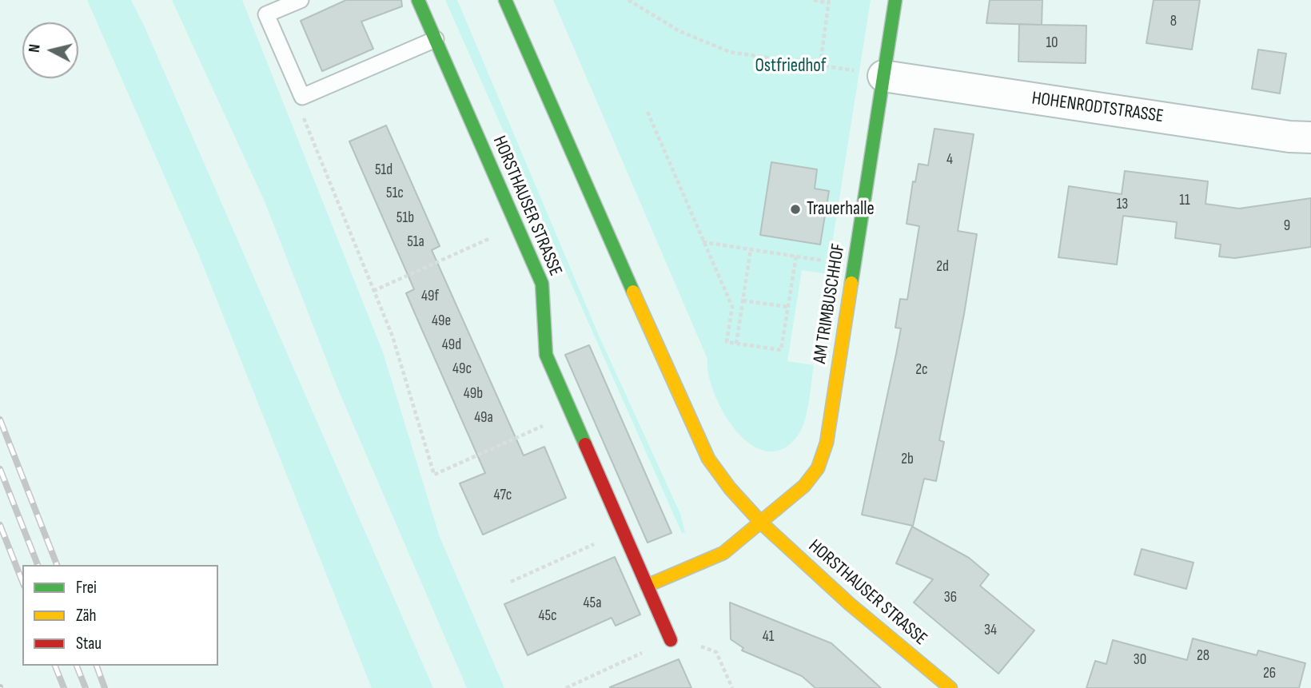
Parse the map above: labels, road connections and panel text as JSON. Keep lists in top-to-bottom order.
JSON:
{
  "streets": {
    "street": ["HOHENRODTSTRASSE", "HORSTHAUSER STRASSE", "AM TRIMBUSCHHOF"]
  },
  "crossings": [
    ["HOHENRODTSTRASSE", "AM TRIMBUSCHHOF"],
    ["HORSTHAUSER STRASSE", "AM TRIMBUSCHHOF"]
  ],
  "parks": ["Ostfriedhof"],
  "places": ["Trauerhalle"],
  "house_numbers": [
    "8",
    "10",
    "4",
    "51d",
    "51c",
    "11",
    "13",
    "51b",
    "9",
    "51a",
    "2d",
    "49f",
    "49e",
    "49d",
    "49c",
    "2c",
    "49b",
    "49a",
    "2b",
    "47c",
    "36",
    "45a",
    "45c",
    "34",
    "41",
    "28",
    "30",
    "26"
  ],
  "legend": ["Frei", "Zäh", "Stau"],
  "north": "left"
}
